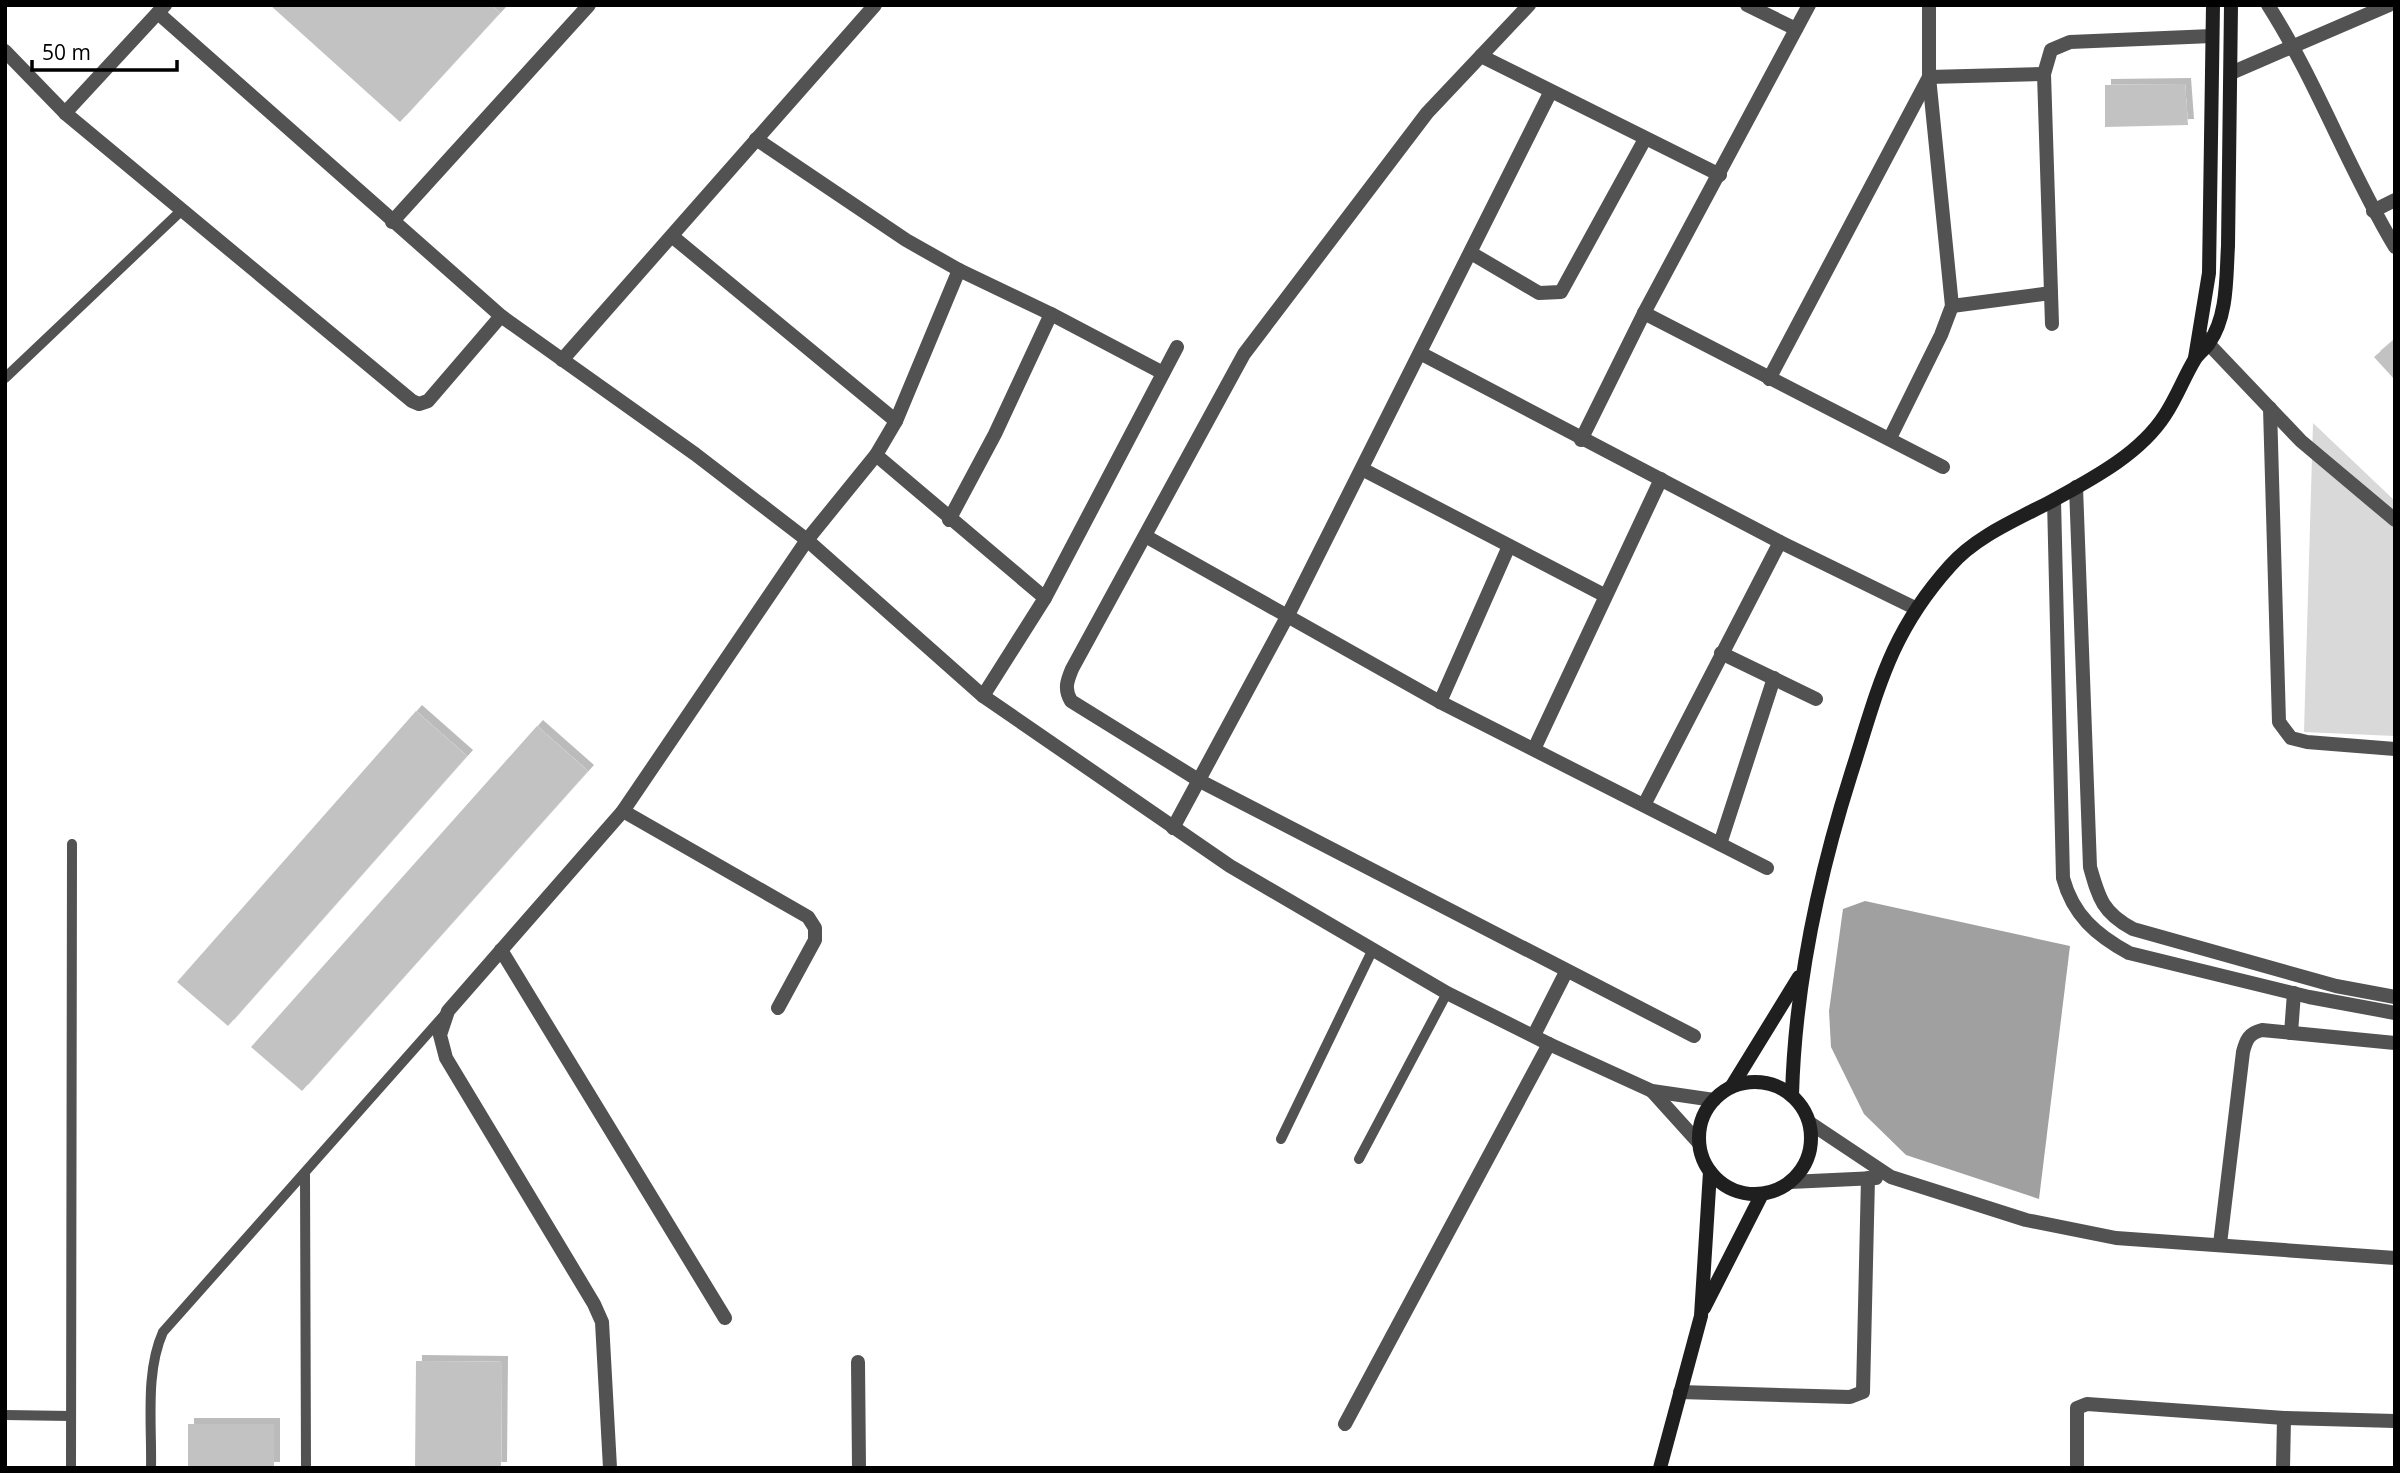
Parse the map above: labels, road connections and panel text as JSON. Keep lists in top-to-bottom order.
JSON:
{
  "scale_bar": "50 m"
}
